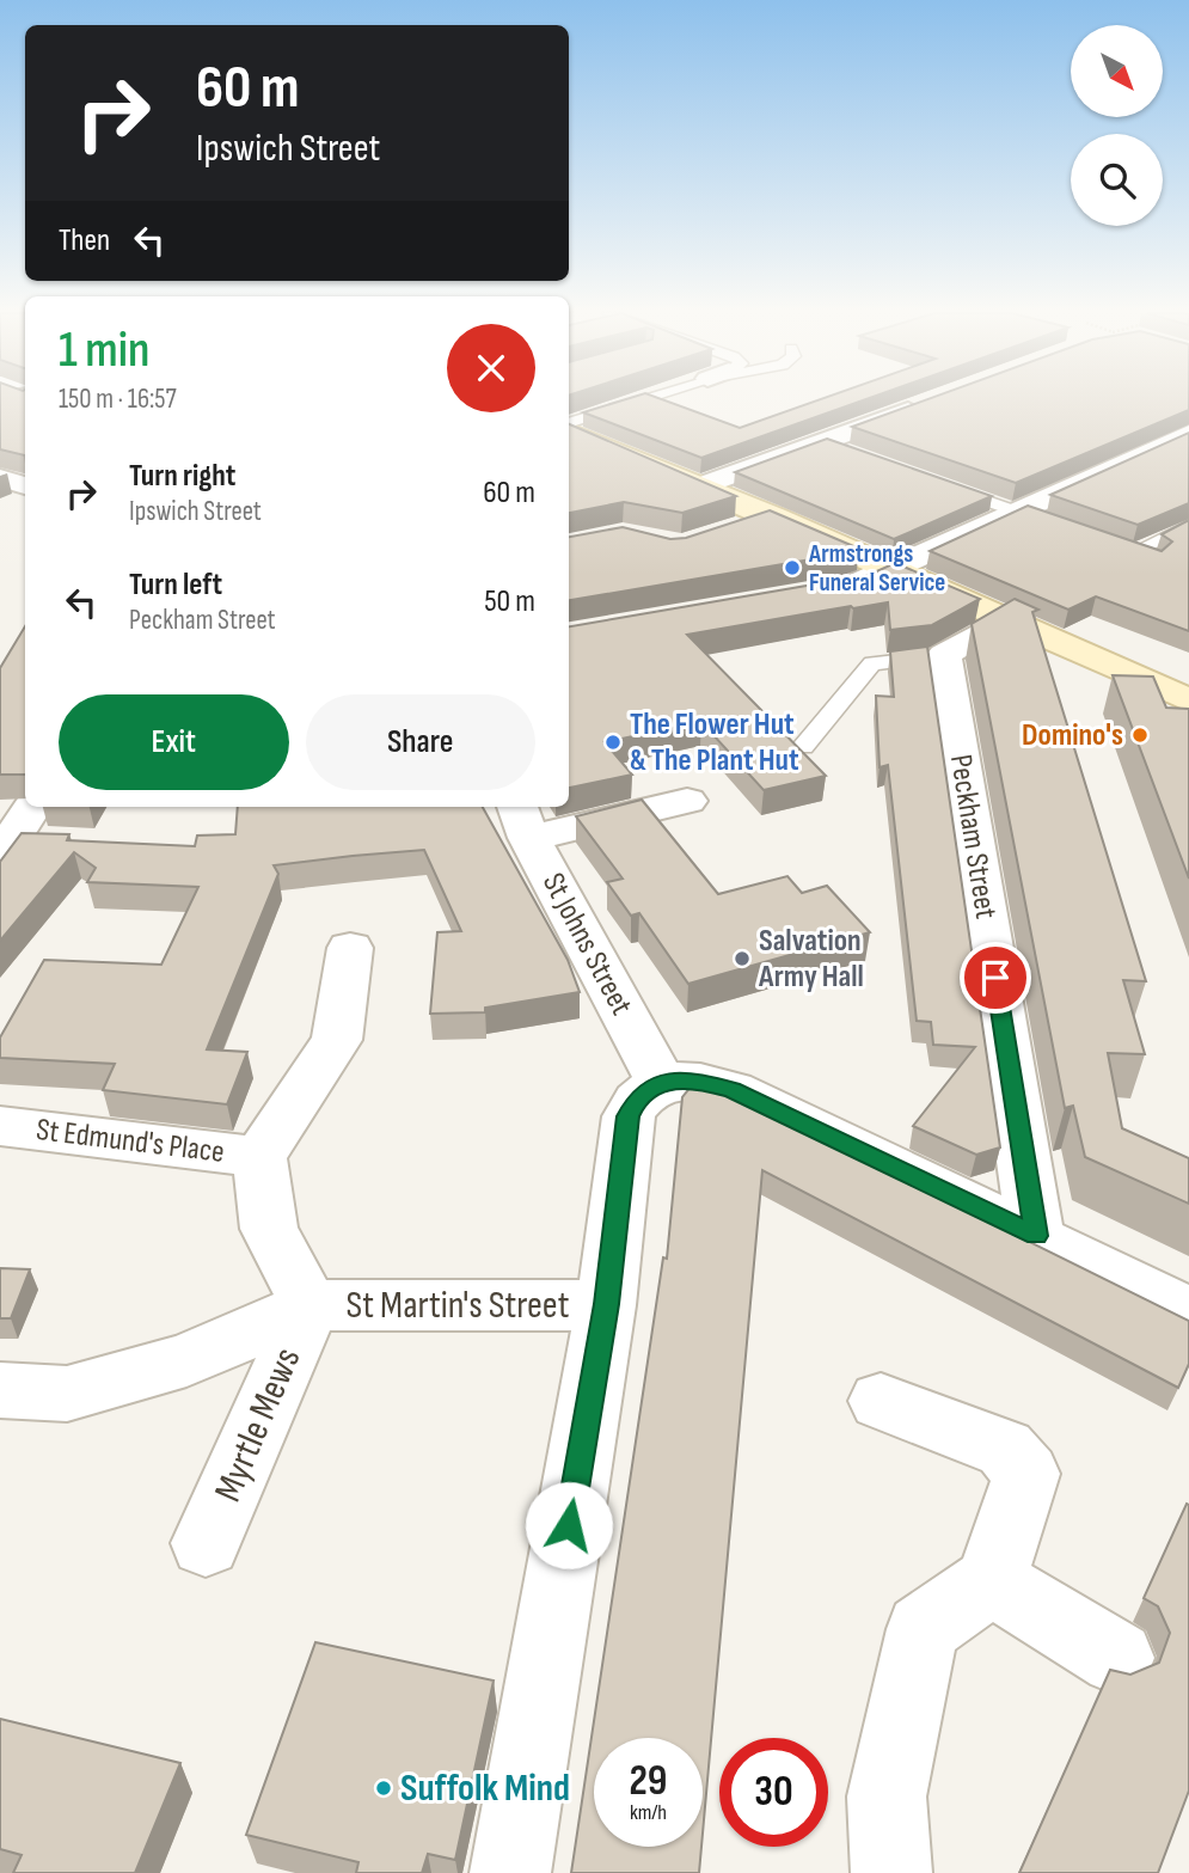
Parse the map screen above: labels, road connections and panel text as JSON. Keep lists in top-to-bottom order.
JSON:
{
  "streets": {
    "street": [
      "Peckham Street",
      "St Johns Street",
      "St Edmund's Place",
      "St Martin's Street",
      "Myrtle Mews"
    ]
  },
  "crossings": [
    ["St Edmund's Place", "St Martin's Street"],
    ["St Martin's Street", "Myrtle Mews"]
  ],
  "places": [
    "Armstrongs Funeral Service",
    "Domino's",
    "The Flower Hut & The Plant Hut",
    "Salvation Army Hall",
    "Suffolk Mind"
  ],
  "north": "bottom right",
  "page": {
    "turn": ["60 m", "Ipswich Street"],
    "then": "Then",
    "heading": ["1 min", "150 m · 16:57"],
    "list": [
      {
        "name": "Turn right",
        "note": "Ipswich Street",
        "value": "60 m"
      },
      {
        "name": "Turn left",
        "note": "Peckham Street",
        "value": "50 m"
      }
    ],
    "buttons": ["Exit", "Share"],
    "speed": "29 km/h",
    "limit": "30"
  }
}
